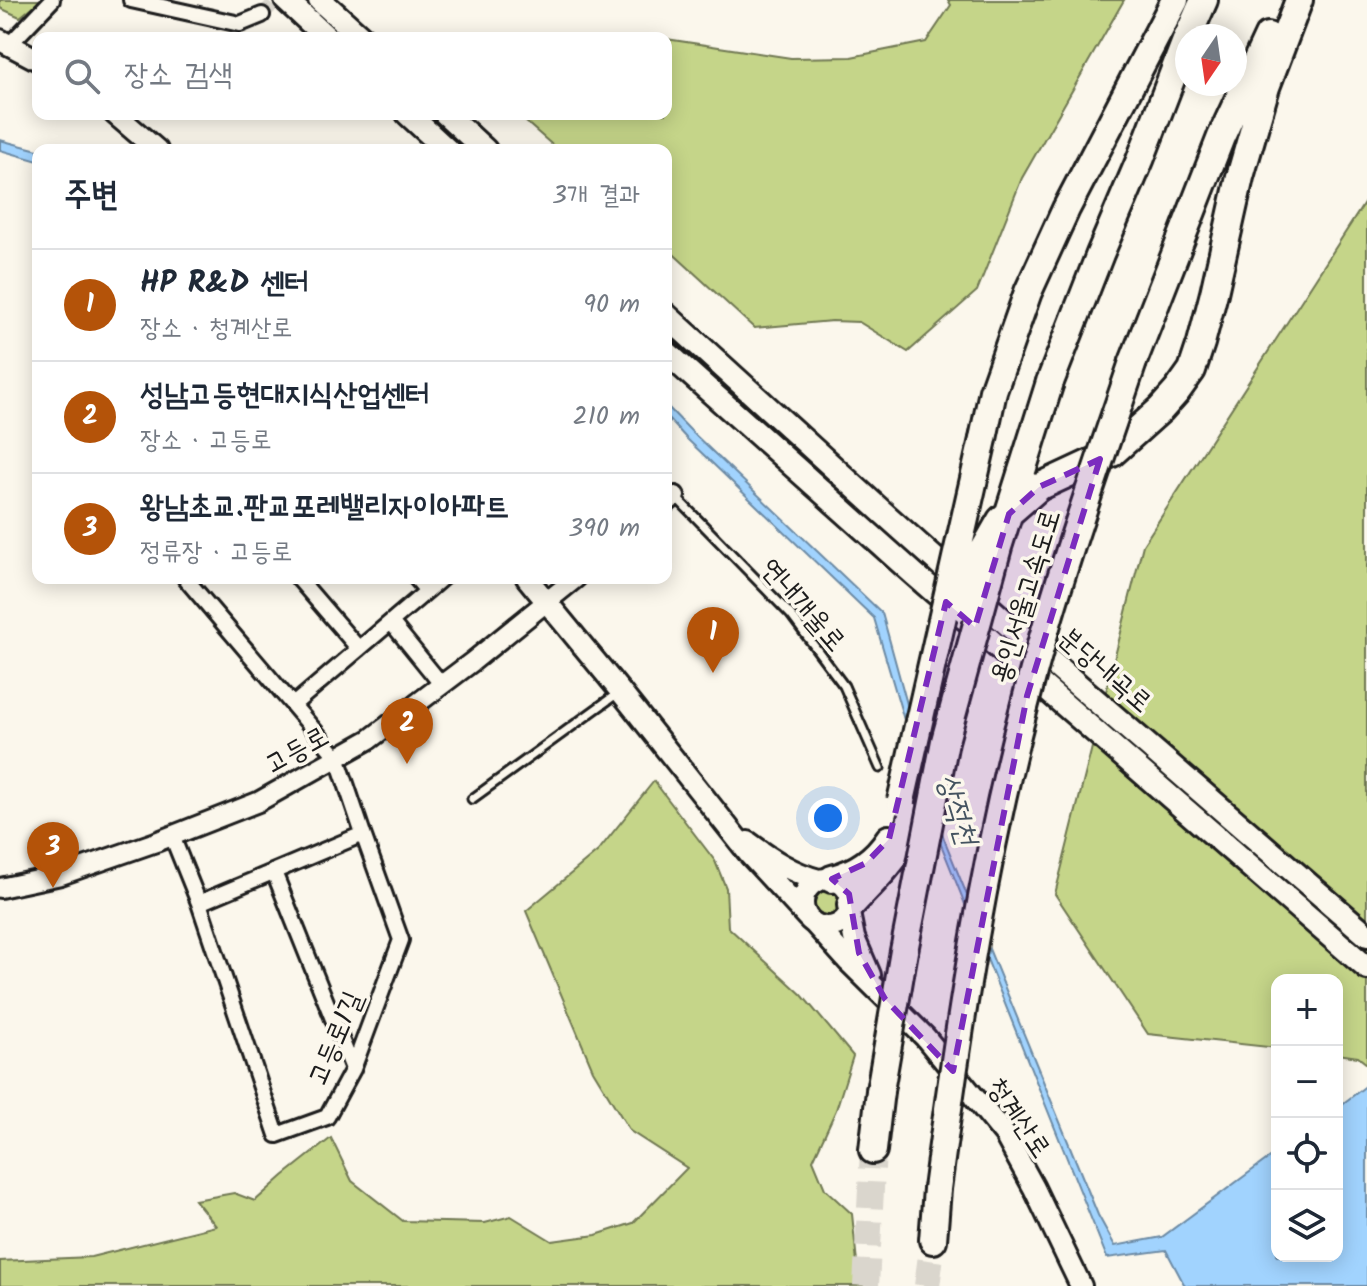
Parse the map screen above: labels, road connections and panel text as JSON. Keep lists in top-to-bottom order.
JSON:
{
  "streets": {
    "highway": ["용인서울고속도로", "분당내곡로"],
    "main road": ["청계산로"],
    "street": ["고등로", "고등로1길"],
    "lane": ["연내개울로"]
  },
  "crossings": [
    ["고등로", "고등로1길"],
    ["고등로", "청계산로"]
  ],
  "water": ["상적천"],
  "north": "bottom",
  "page": {
    "search": "장소 검색",
    "heading": ["주변", "3개 결과"],
    "list": [
      {
        "mark": "1",
        "name": "HP R&D 센터",
        "note": "장소 · 청계산로",
        "value": "90 m"
      },
      {
        "mark": "2",
        "name": "성남고등현대지식산업센터",
        "note": "장소 · 고등로",
        "value": "210 m"
      },
      {
        "mark": "3",
        "name": "왕남초교.판교포레밸리자이아파트",
        "note": "정류장 · 고등로",
        "value": "390 m"
      }
    ],
    "pins": ["1", "2", "3"],
    "map_buttons": ["+", "−"]
  }
}
